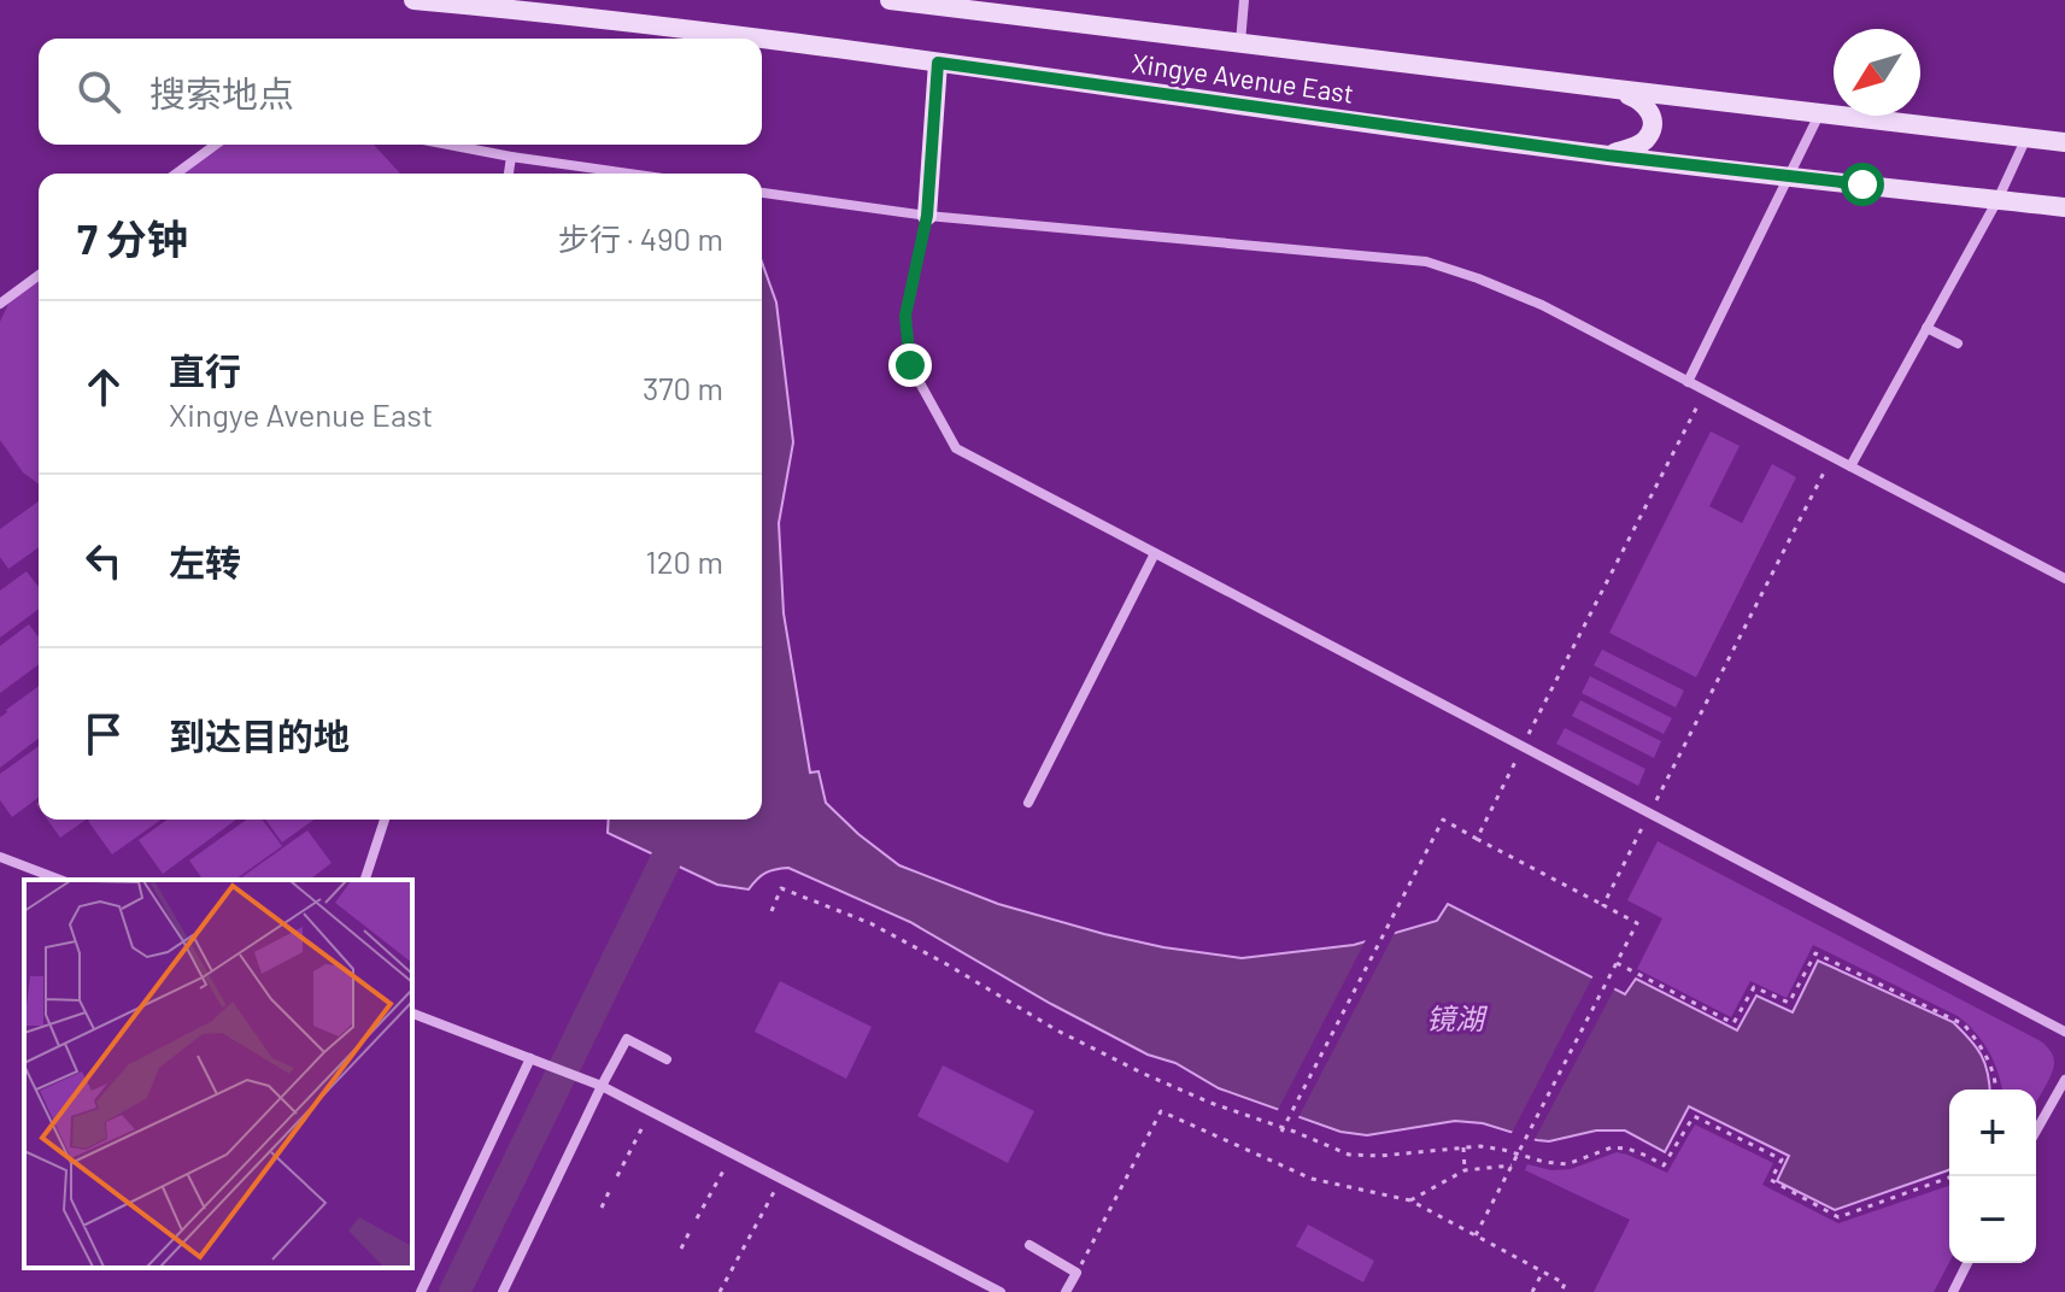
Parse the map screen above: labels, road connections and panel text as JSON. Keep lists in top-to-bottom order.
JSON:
{
  "streets": {
    "main road": ["Xingye Avenue East"]
  },
  "water": ["镜湖"],
  "north": "bottom left",
  "page": {
    "search": "搜索地点",
    "heading": ["7 分钟", "步行 · 490 m"],
    "list": [
      ["直行", "Xingye Avenue East", "370 m"],
      ["左转", "120 m"],
      "到达目的地"
    ],
    "map_buttons": ["+", "−"]
  }
}
